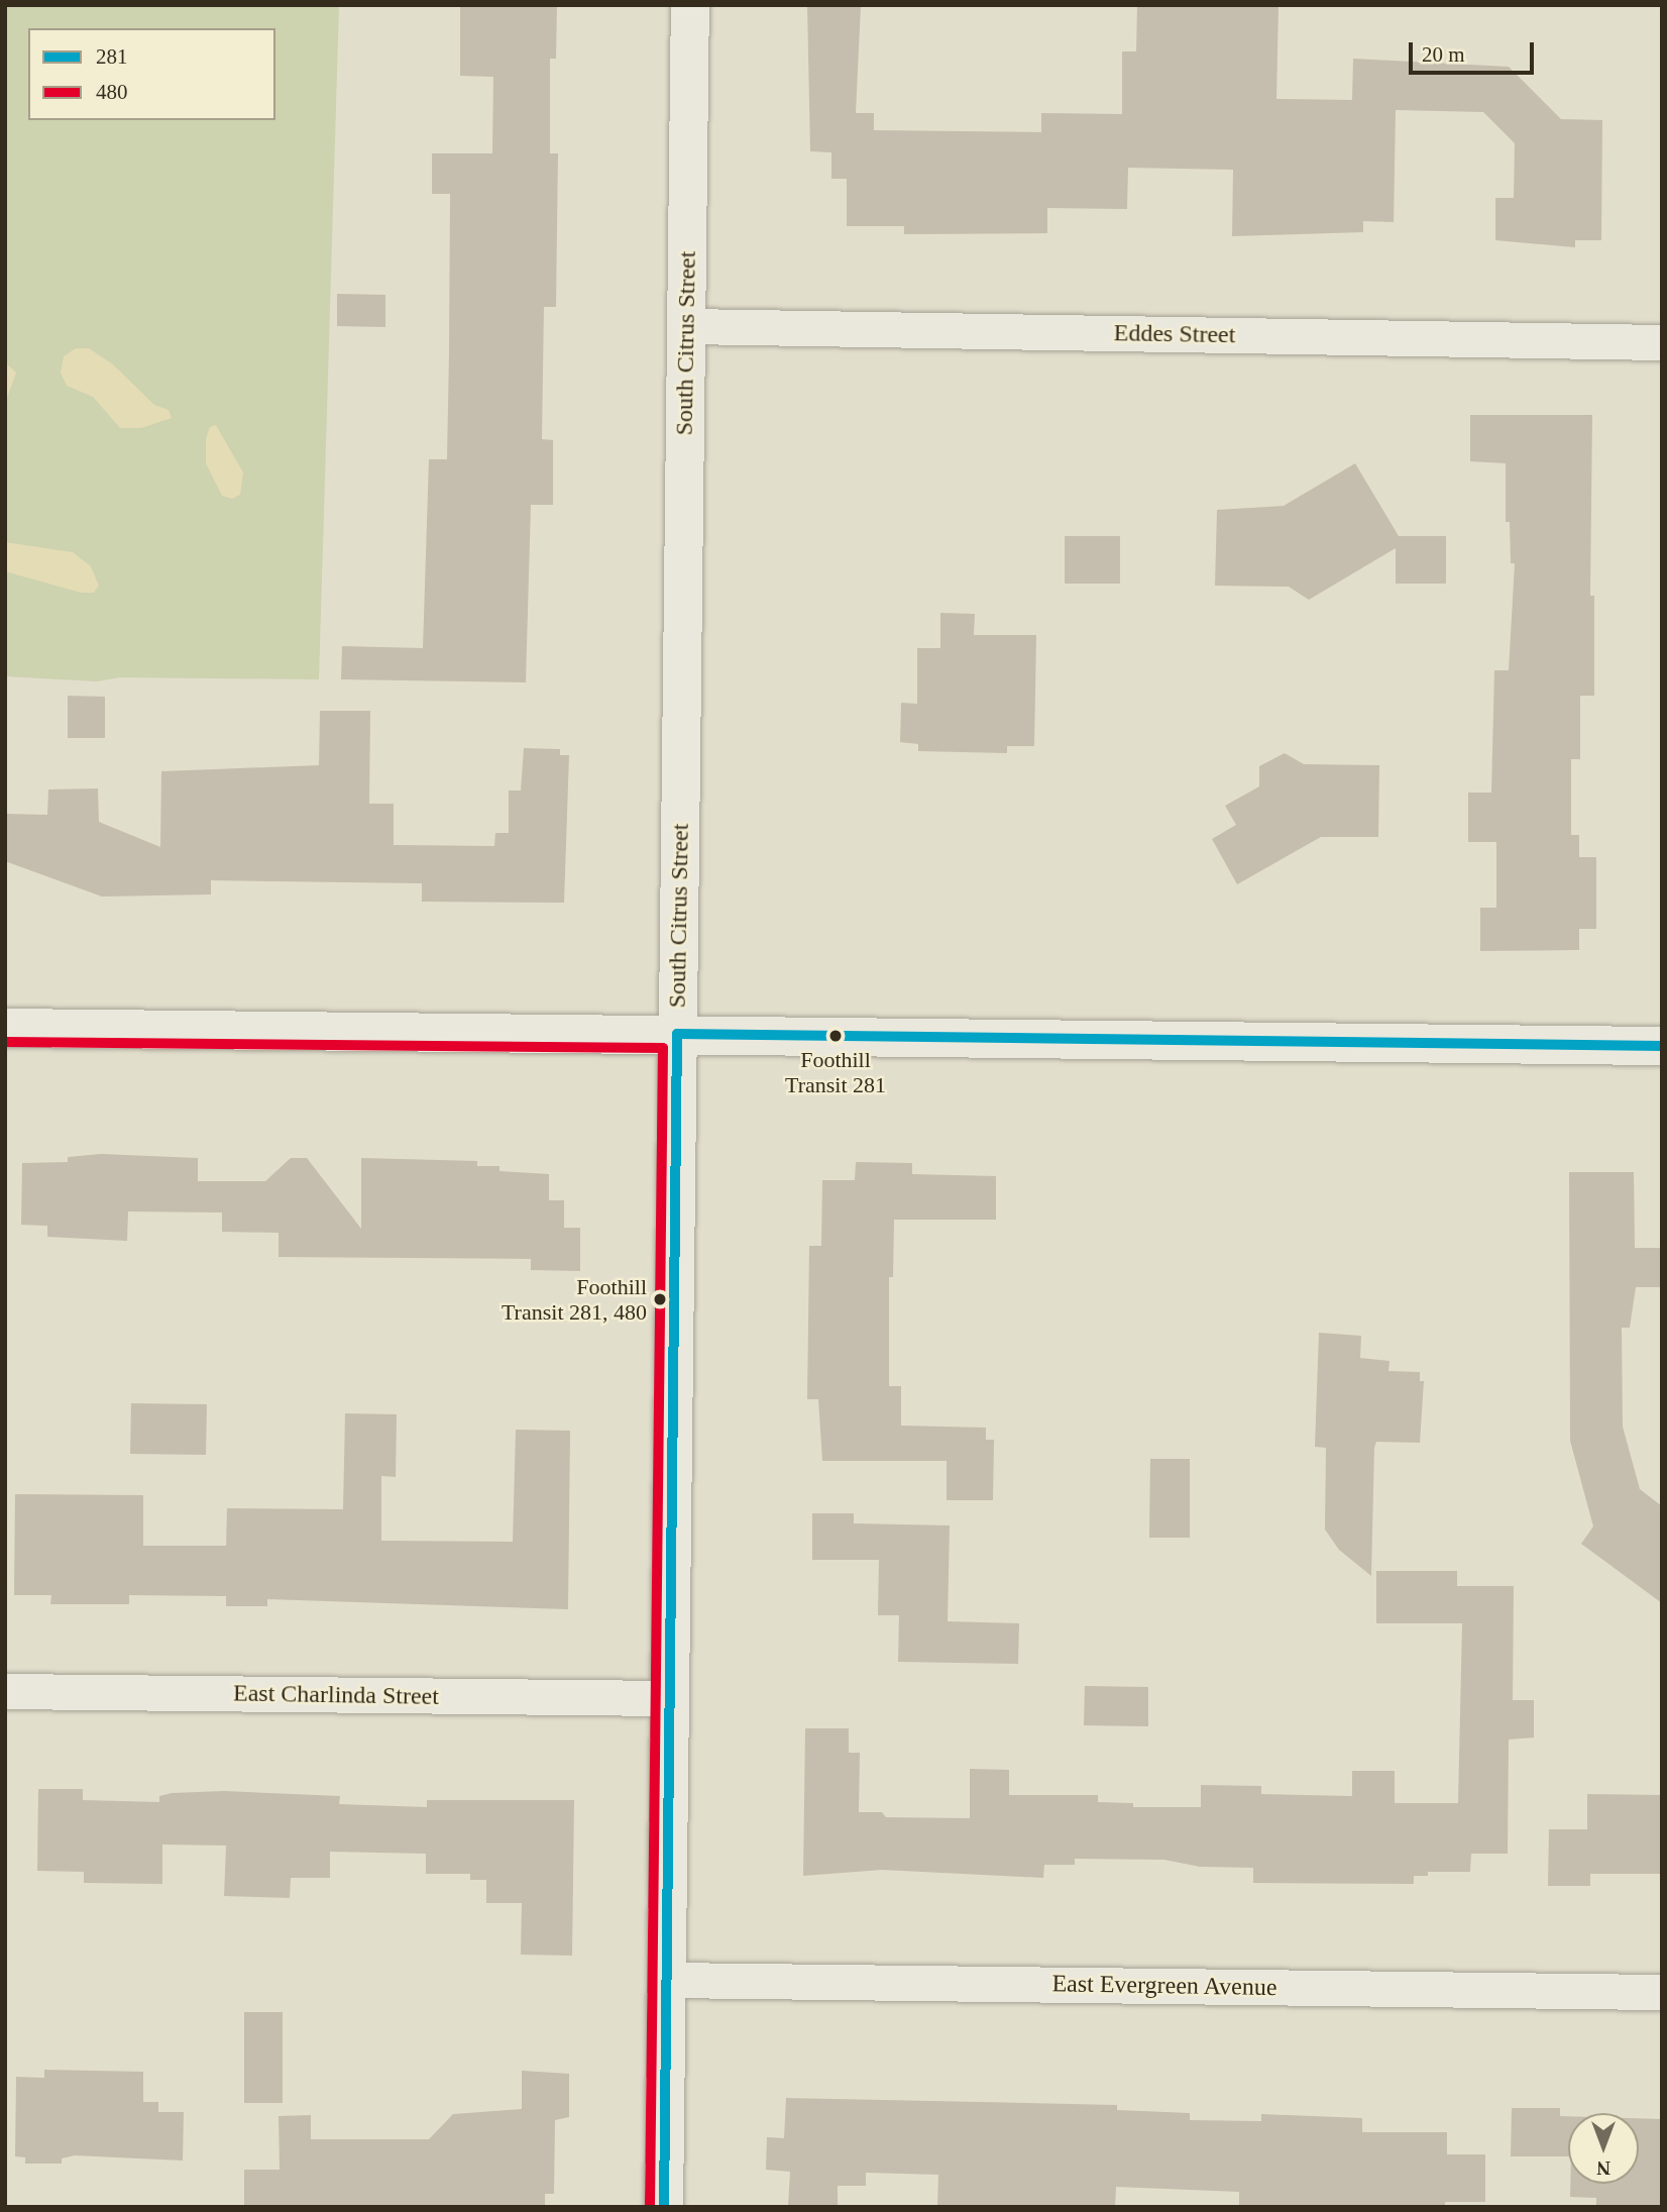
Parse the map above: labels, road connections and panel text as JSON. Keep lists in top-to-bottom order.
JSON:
{
  "streets": {
    "main road": ["South Citrus Street"],
    "street": ["Eddes Street", "East Charlinda Street", "East Evergreen Avenue"]
  },
  "crossings": [
    ["Eddes Street", "South Citrus Street"],
    ["South Citrus Street", "East Charlinda Street"],
    ["South Citrus Street", "East Evergreen Avenue"]
  ],
  "places": ["Foothill Transit 281", "Foothill Transit 281, 480"],
  "lines": ["transit line 281", "transit line 480"],
  "legend": ["281", "480"],
  "scale_bar": "20 m",
  "north": "bottom"
}
